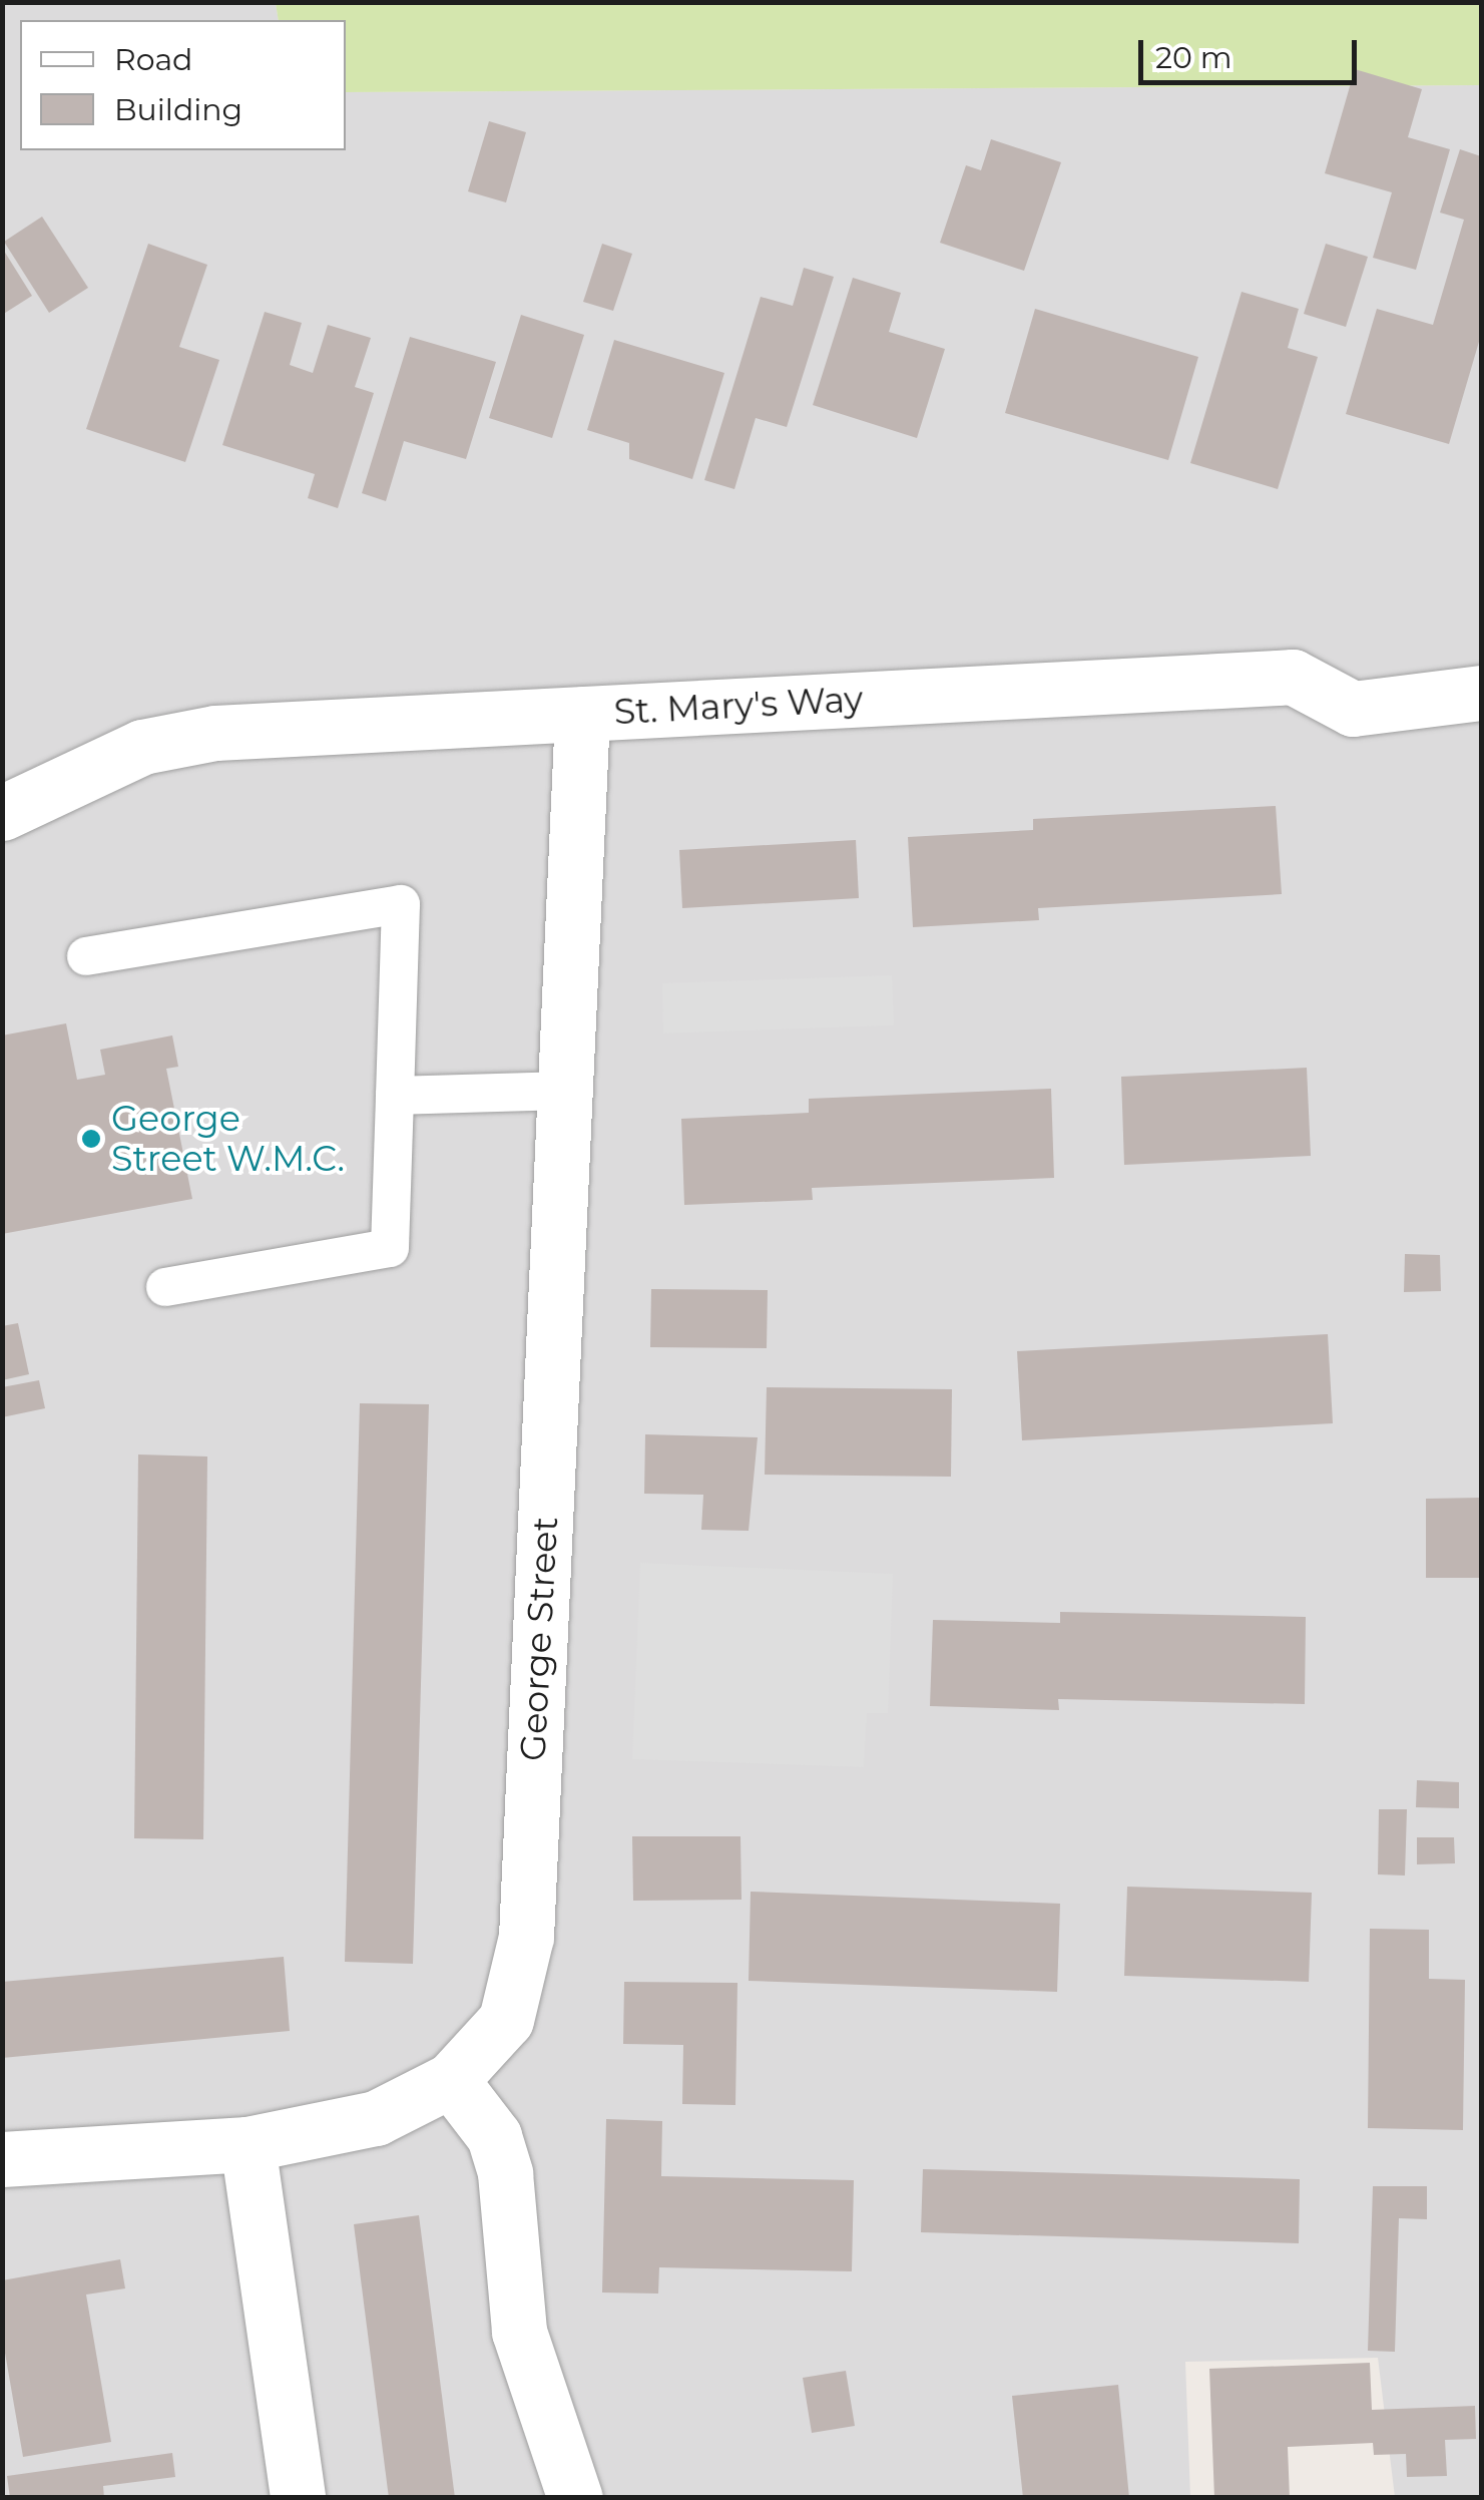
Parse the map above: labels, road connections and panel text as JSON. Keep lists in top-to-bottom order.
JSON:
{
  "streets": {
    "street": ["St. Mary's Way", "George Street"]
  },
  "crossings": [
    ["St. Mary's Way", "George Street"]
  ],
  "places": ["George Street W.M.C."],
  "legend": ["Road", "Building"],
  "scale_bar": "20 m"
}
